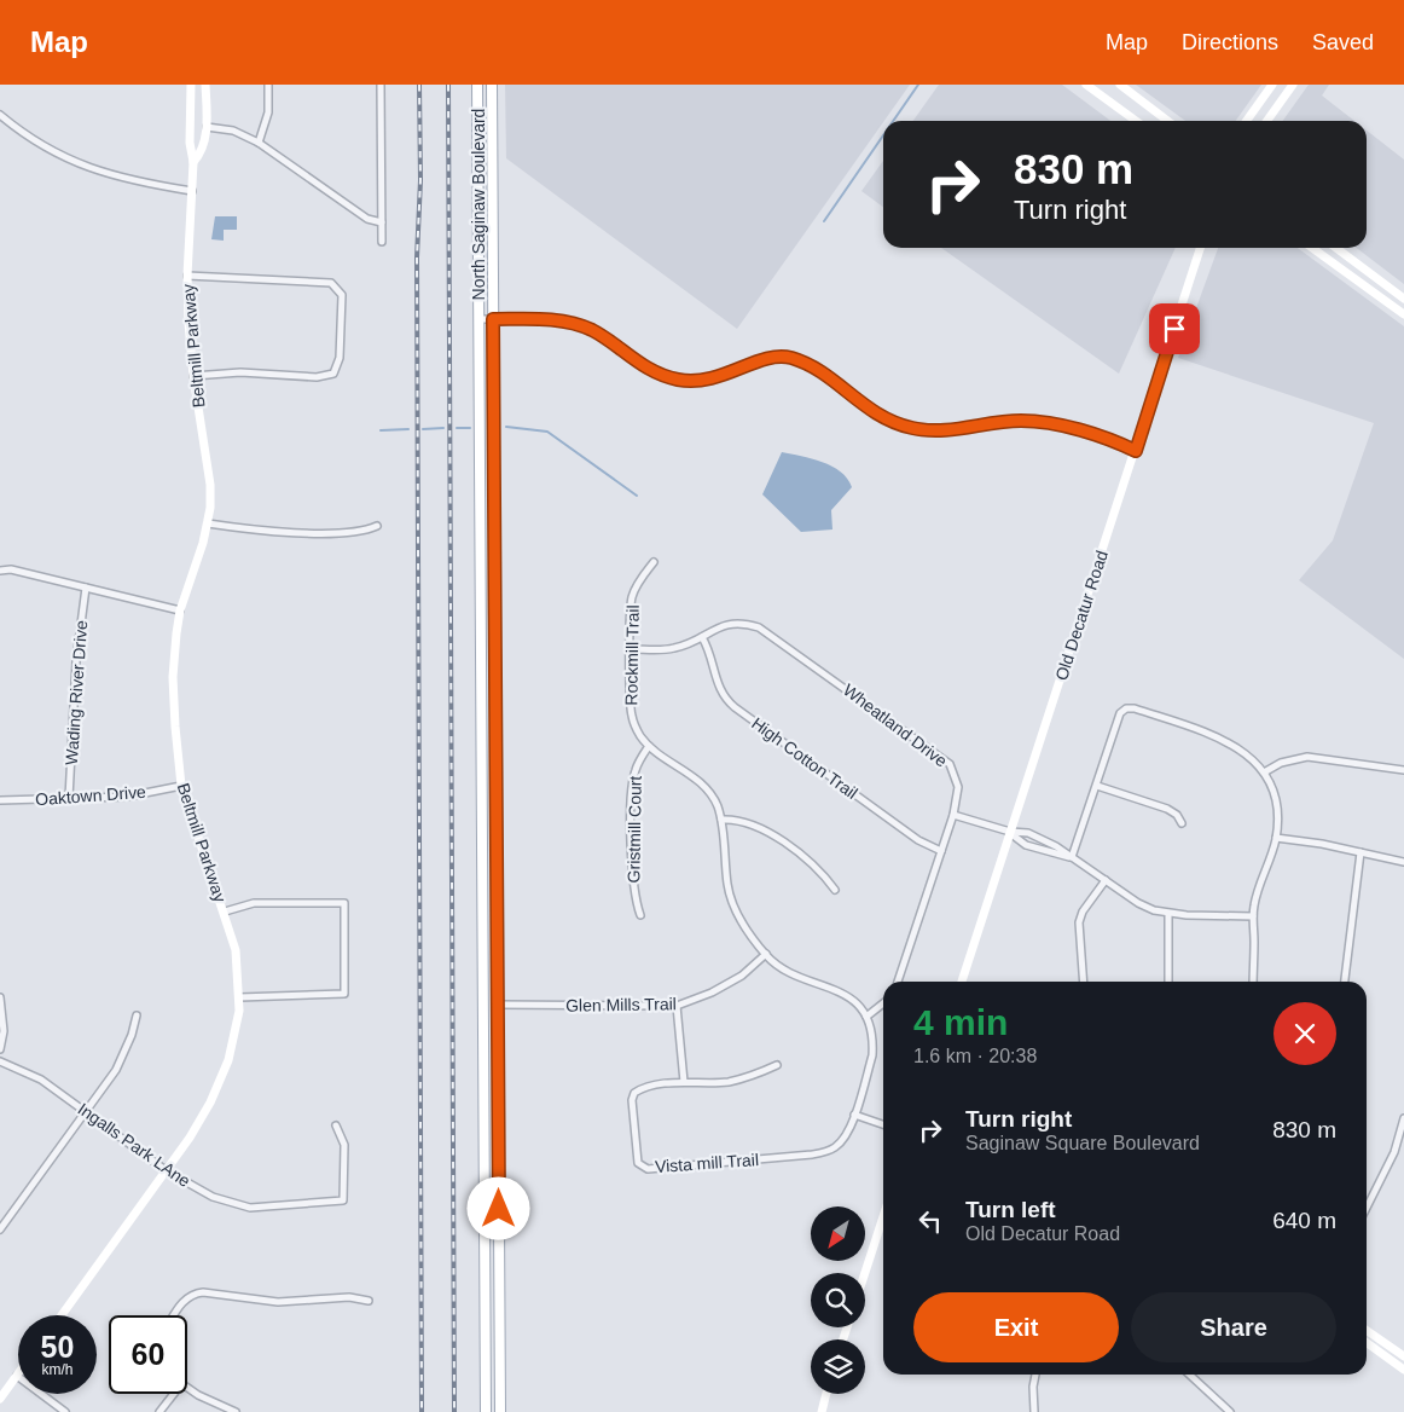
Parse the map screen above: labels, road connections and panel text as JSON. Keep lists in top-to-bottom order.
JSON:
{
  "streets": {
    "main road": ["North Saginaw Boulevard"],
    "street": [
      "Beltmill Parkway",
      "Old Decatur Road",
      "Rockmill Trail",
      "Wading River Drive",
      "Wheatland Drive",
      "High Cotton Trail",
      "Oaktown Drive",
      "Gristmill Court",
      "Glen Mills Trail",
      "Ingalls Park LAne",
      "Vista mill Trail"
    ]
  },
  "crossings": [
    ["North Saginaw Boulevard", "Glen Mills Trail"],
    ["Beltmill Parkway", "Oaktown Drive"],
    ["Beltmill Parkway", "Ingalls Park LAne"],
    ["Rockmill Trail", "Wheatland Drive"],
    ["Rockmill Trail", "Gristmill Court"],
    ["Rockmill Trail", "Glen Mills Trail"],
    ["Wading River Drive", "Oaktown Drive"],
    ["Wheatland Drive", "High Cotton Trail"]
  ],
  "north": "bottom left",
  "page": {
    "header": "Map",
    "nav": ["Map", "Directions", "Saved"],
    "turn": ["830 m", "Turn right"],
    "heading": ["4 min", "1.6 km · 20:38"],
    "list": [
      {
        "name": "Turn right",
        "note": "Saginaw Square Boulevard",
        "value": "830 m"
      },
      {
        "name": "Turn left",
        "note": "Old Decatur Road",
        "value": "640 m"
      }
    ],
    "buttons": ["Exit", "Share"],
    "speed": "50 km/h",
    "limit": "60"
  }
}
